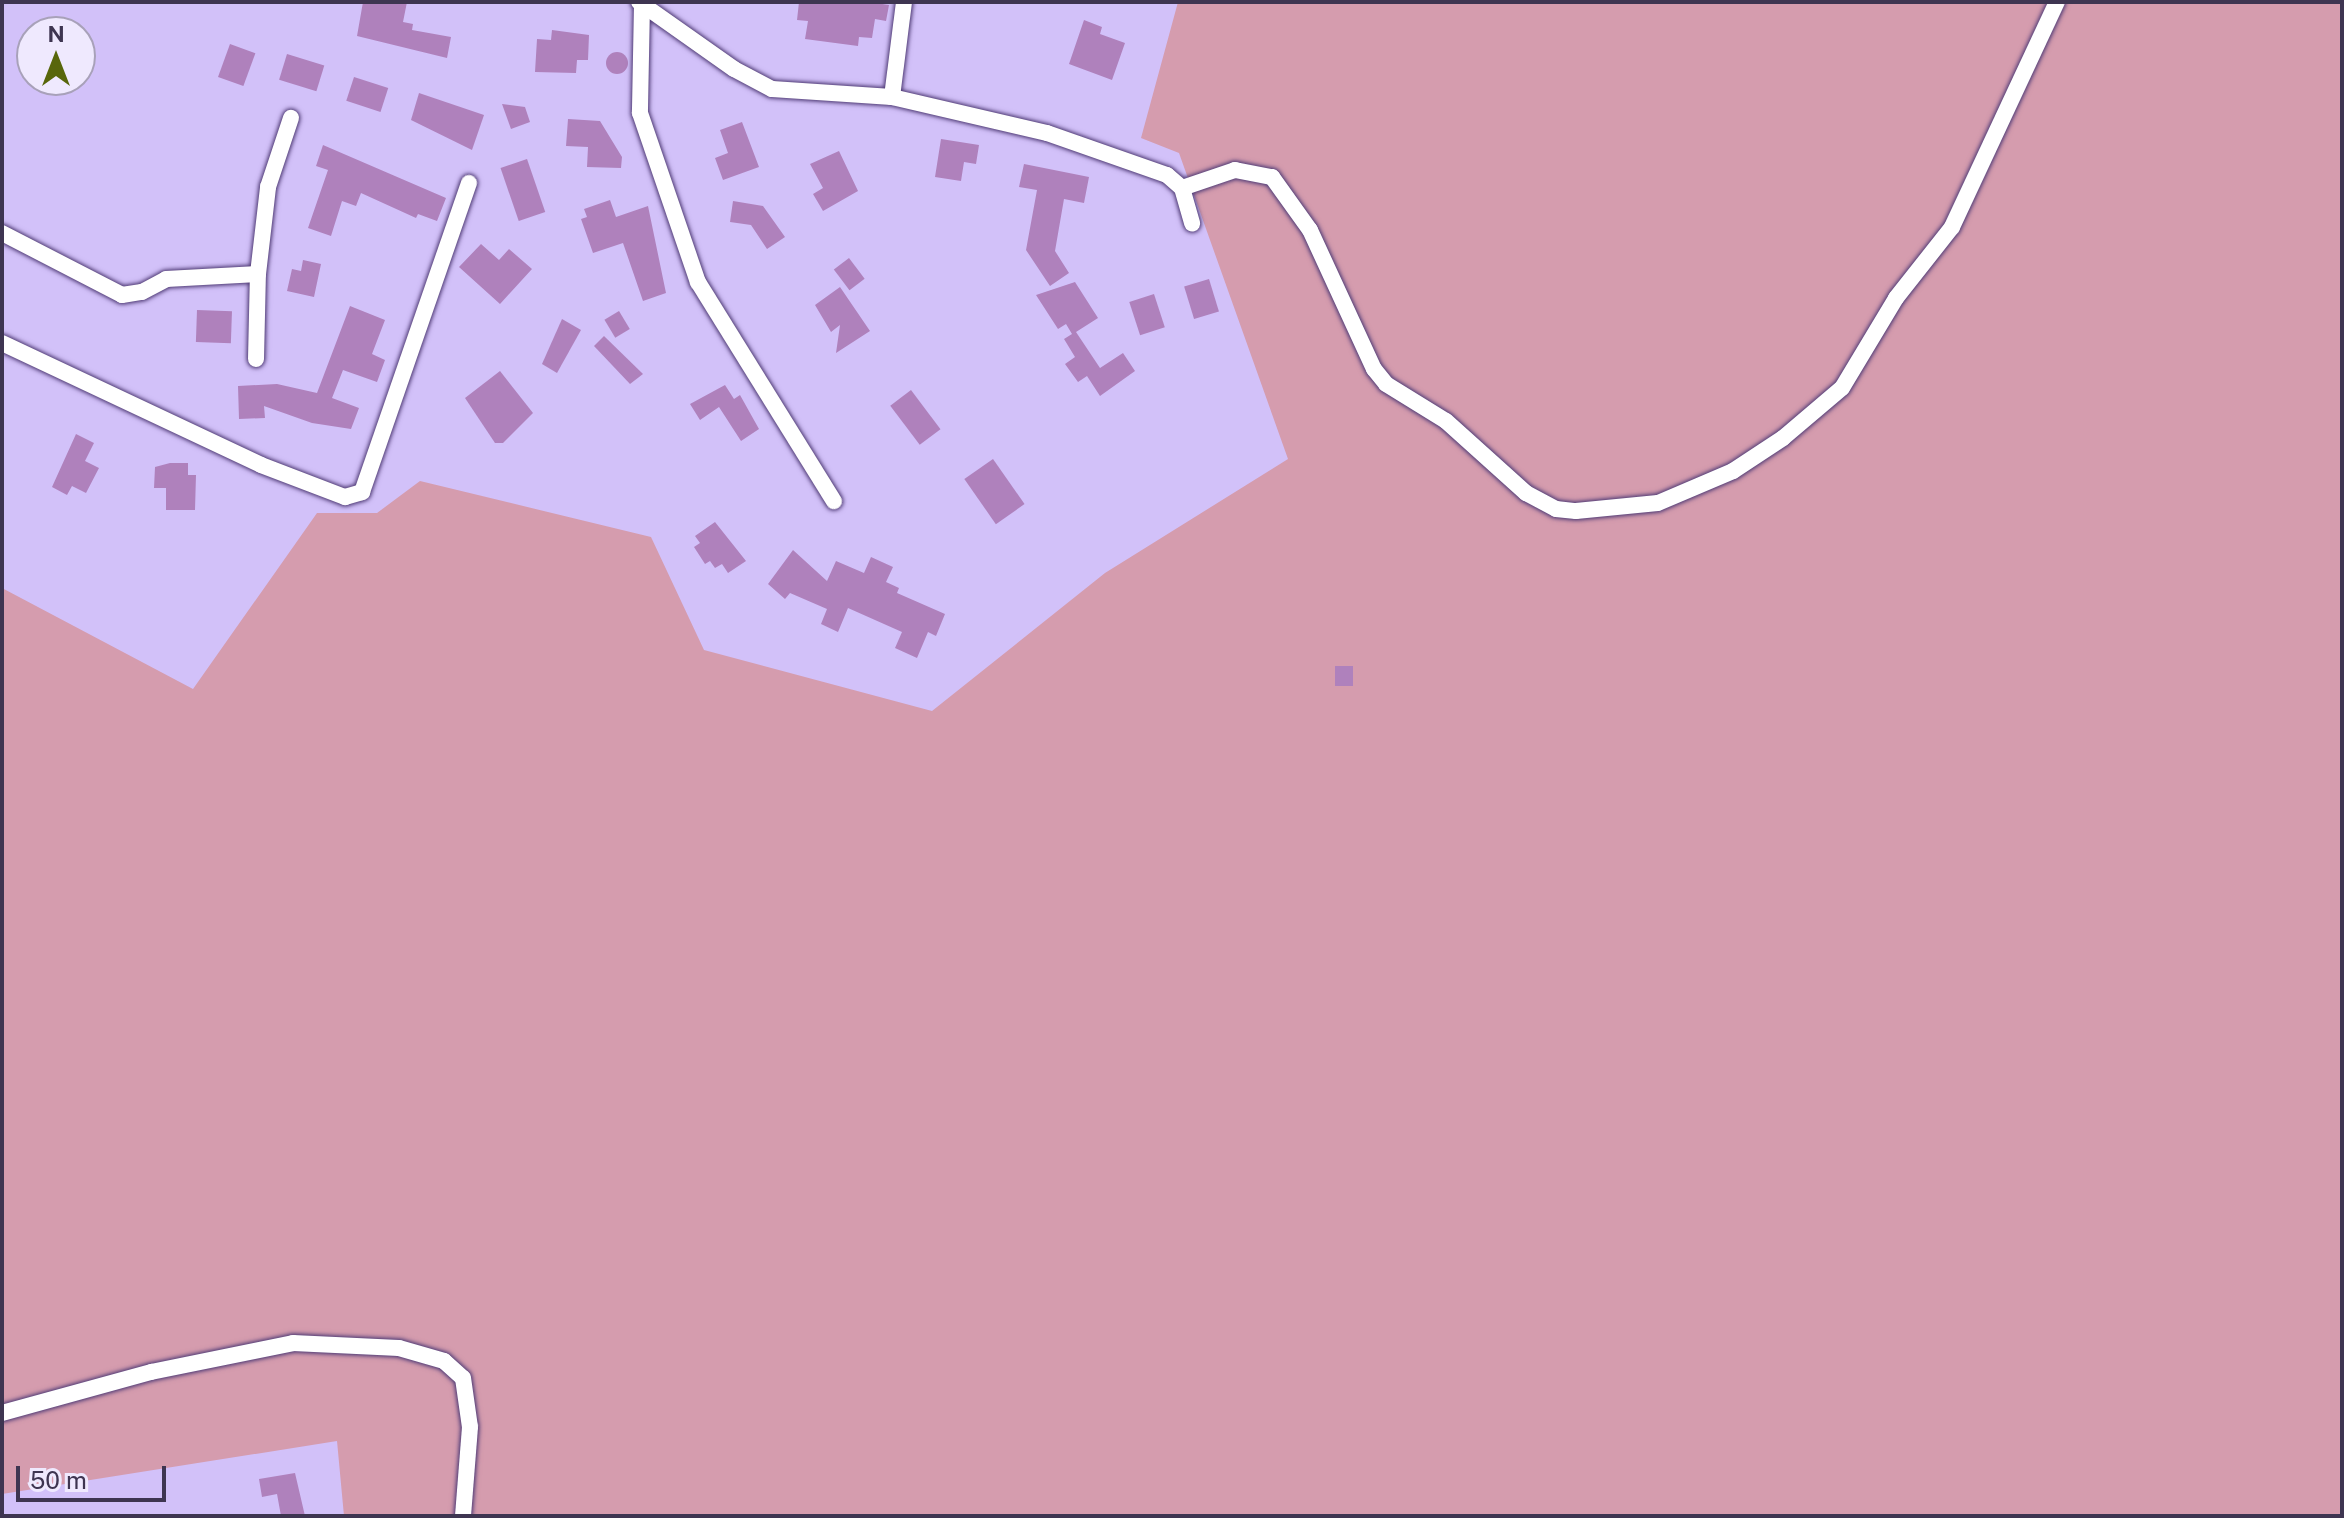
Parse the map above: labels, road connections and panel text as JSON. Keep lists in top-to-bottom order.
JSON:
{
  "scale_bar": "50 m",
  "north": "top"
}
